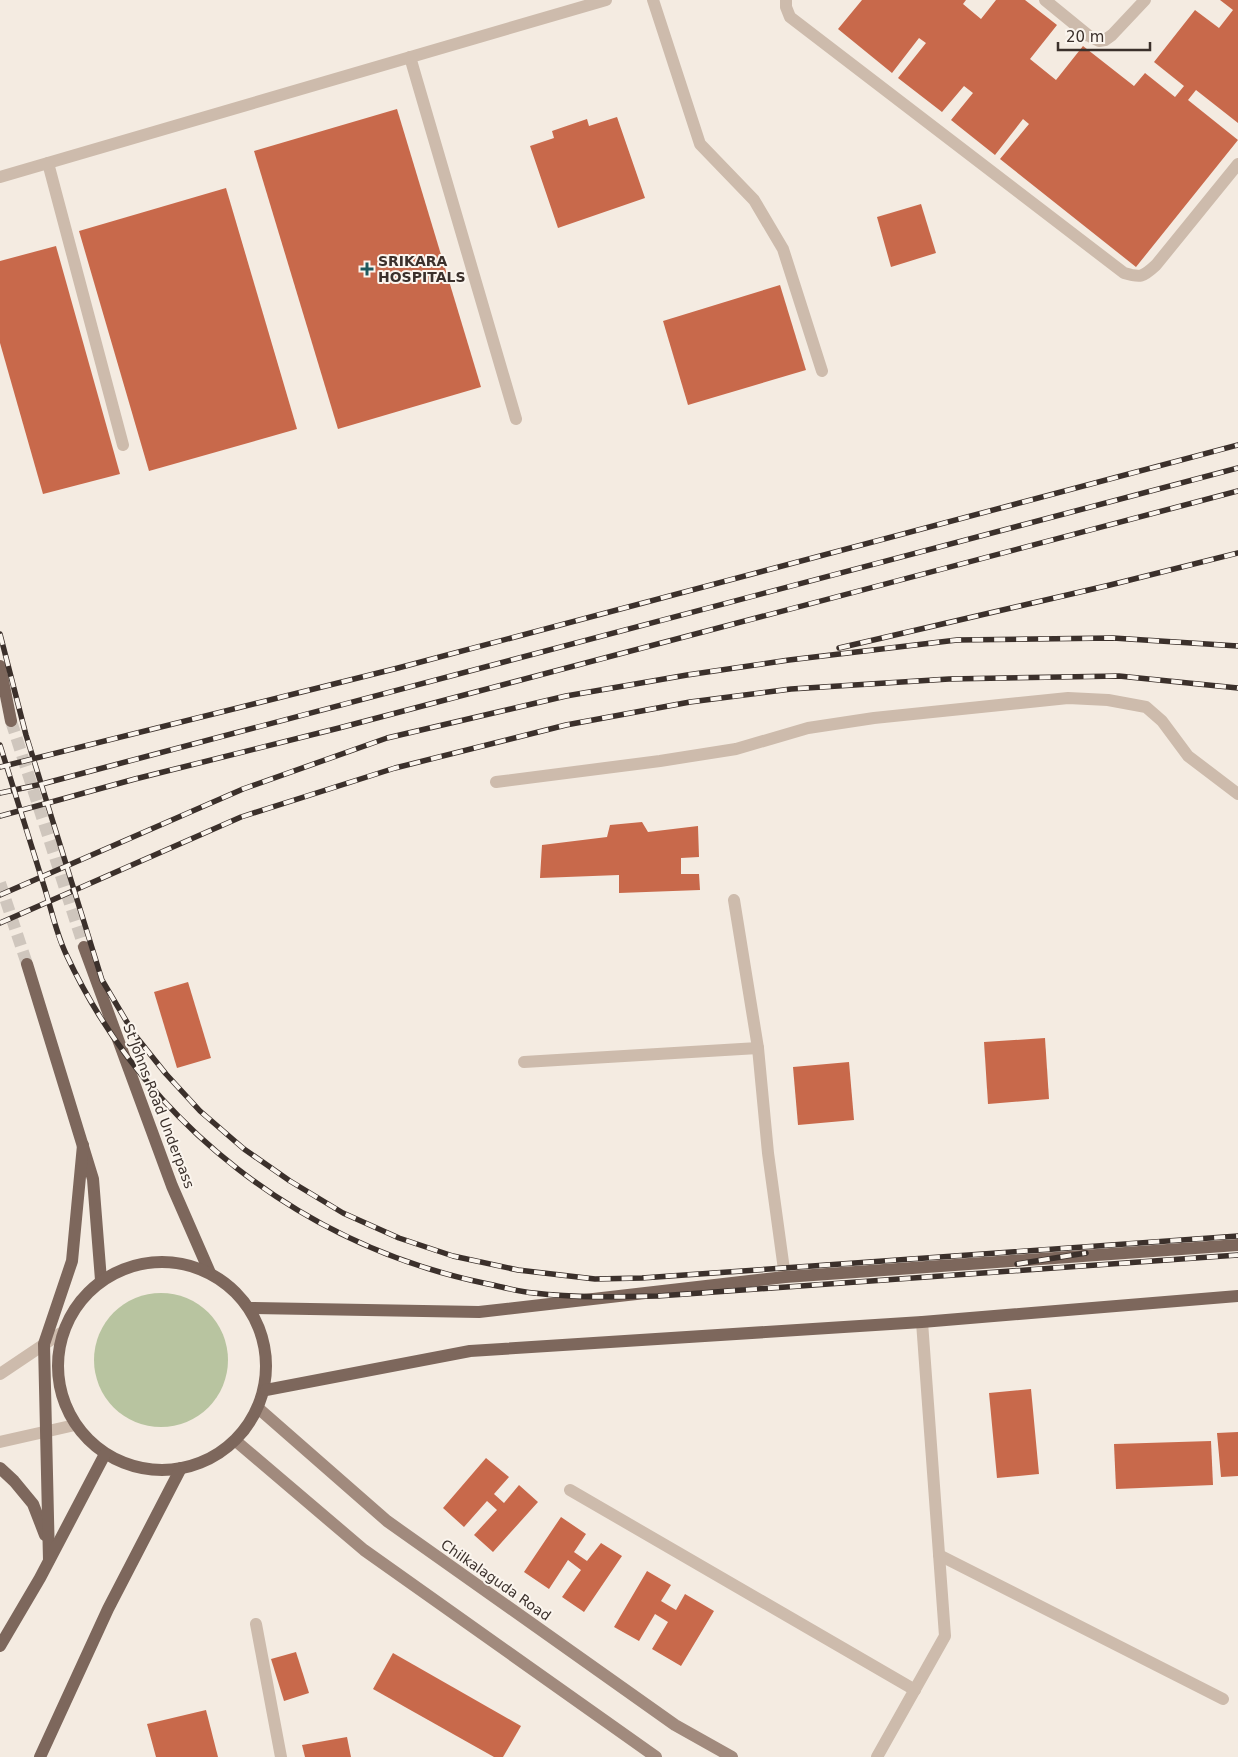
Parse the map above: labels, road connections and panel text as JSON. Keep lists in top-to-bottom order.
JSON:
{
  "streets": {
    "main road": ["St Johns Road Underpass", "Chilkalaguda Road"]
  },
  "places": {
    "health": ["SRIKARA HOSPITALS"]
  },
  "scale_bar": "20 m"
}
